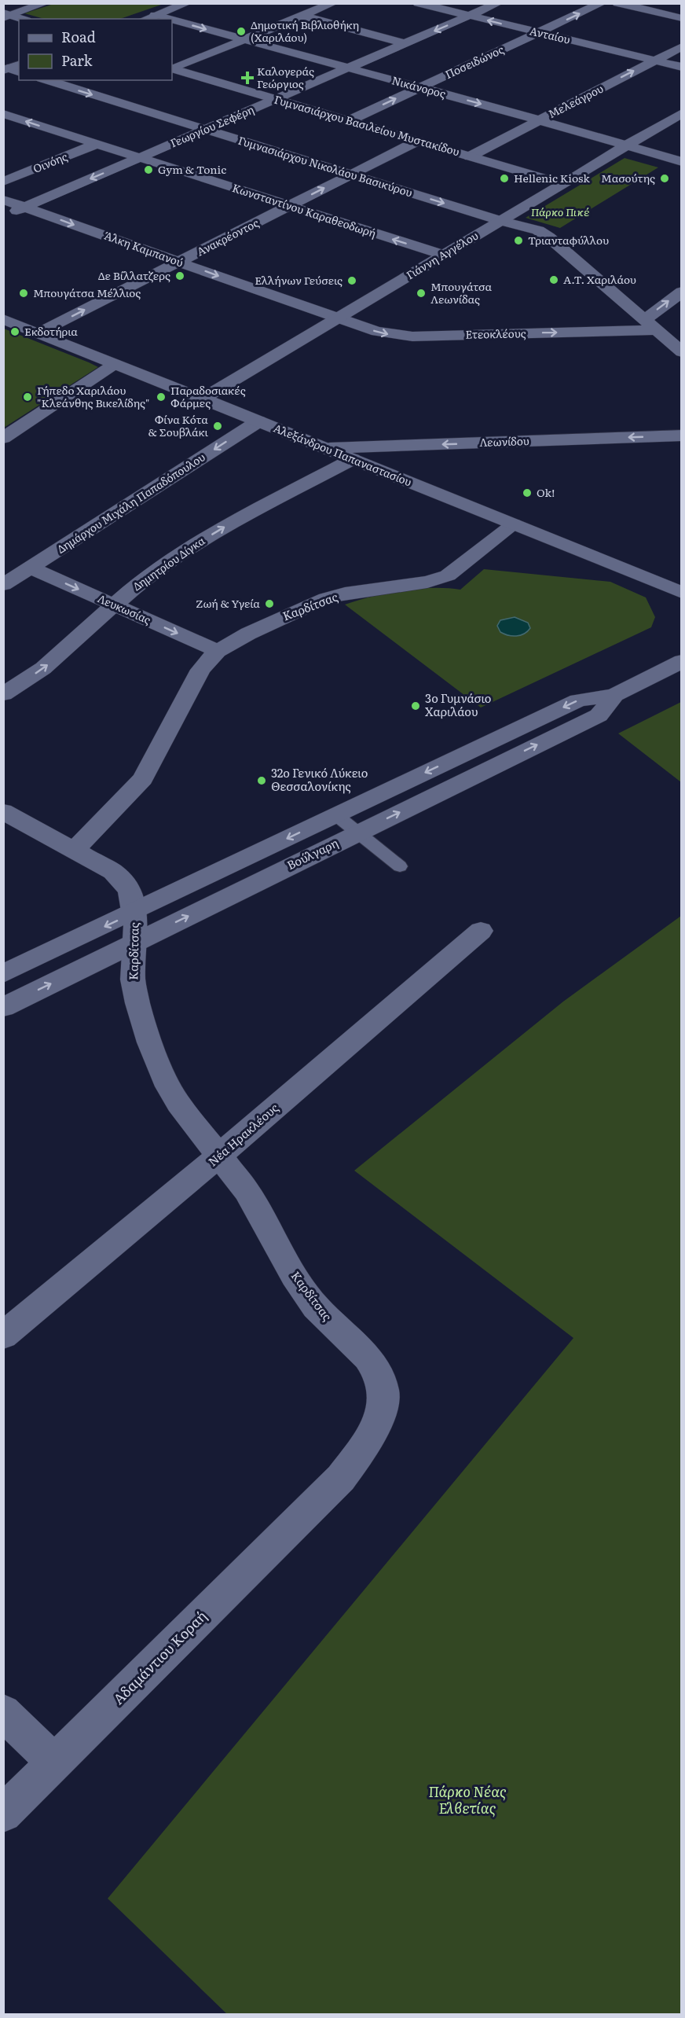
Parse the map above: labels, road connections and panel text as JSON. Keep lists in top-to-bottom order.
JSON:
{
  "streets": {
    "street": [
      "Ανταίου",
      "Ποσειδώνος",
      "Νικάνορος",
      "Μελεάγρου",
      "Γυμνασιάρχου Βασιλείου Μυστακίδου",
      "Γεωργίου Σεφέρη",
      "Οινόης",
      "Γυμνασιάρχου Νικολάου Βασικύρου",
      "Κωνσταντίνου Καραθεοδωρή",
      "Ανακρέοντος",
      "Άλκη Καμπανού",
      "Γιάννη Αγγέλου",
      "Ετεοκλέους",
      "Λεωνίδου",
      "Αλεξάνδρου Παπαναστασίου",
      "Δημάρχου Μιχάλη Παπαδόπουλου",
      "Δημητρίου Δίγκα",
      "Καρδίτσας",
      "Λευκωσίας",
      "Βούλγαρη",
      "Νέα Ηρακλέους",
      "Αδαμάντιου Κοραή"
    ]
  },
  "crossings": [
    ["Ανταίου", "Ποσειδώνος"],
    ["Ανταίου", "Μελεάγρου"],
    ["Ανταίου", "Γεωργίου Σεφέρη"],
    ["Ποσειδώνος", "Νικάνορος"],
    ["Ποσειδώνος", "Γυμνασιάρχου Βασιλείου Μυστακίδου"],
    ["Νικάνορος", "Μελεάγρου"],
    ["Νικάνορος", "Γεωργίου Σεφέρη"],
    ["Νικάνορος", "Γιάννη Αγγέλου"],
    ["Μελεάγρου", "Γυμνασιάρχου Βασιλείου Μυστακίδου"],
    ["Γυμνασιάρχου Βασιλείου Μυστακίδου", "Γεωργίου Σεφέρη"],
    ["Γυμνασιάρχου Βασιλείου Μυστακίδου", "Ανακρέοντος"],
    ["Γυμνασιάρχου Βασιλείου Μυστακίδου", "Γιάννη Αγγέλου"],
    ["Γεωργίου Σεφέρη", "Γυμνασιάρχου Νικολάου Βασικύρου"],
    ["Γεωργίου Σεφέρη", "Κωνσταντίνου Καραθεοδωρή"],
    ["Γεωργίου Σεφέρη", "Άλκη Καμπανού"],
    ["Οινόης", "Κωνσταντίνου Καραθεοδωρή"],
    ["Γυμνασιάρχου Νικολάου Βασικύρου", "Ανακρέοντος"],
    ["Γυμνασιάρχου Νικολάου Βασικύρου", "Γιάννη Αγγέλου"],
    ["Γυμνασιάρχου Νικολάου Βασικύρου", "Ετεοκλέους"],
    ["Κωνσταντίνου Καραθεοδωρή", "Ανακρέοντος"],
    ["Κωνσταντίνου Καραθεοδωρή", "Γιάννη Αγγέλου"],
    ["Ανακρέοντος", "Άλκη Καμπανού"],
    ["Ανακρέοντος", "Αλεξάνδρου Παπαναστασίου"],
    ["Άλκη Καμπανού", "Γιάννη Αγγέλου"],
    ["Άλκη Καμπανού", "Ετεοκλέους"],
    ["Γιάννη Αγγέλου", "Ετεοκλέους"],
    ["Γιάννη Αγγέλου", "Αλεξάνδρου Παπαναστασίου"],
    ["Λεωνίδου", "Αλεξάνδρου Παπαναστασίου"],
    ["Αλεξάνδρου Παπαναστασίου", "Δημάρχου Μιχάλη Παπαδόπουλου"],
    ["Αλεξάνδρου Παπαναστασίου", "Δημητρίου Δίγκα"],
    ["Αλεξάνδρου Παπαναστασίου", "Καρδίτσας"],
    ["Δημάρχου Μιχάλη Παπαδόπουλου", "Λευκωσίας"],
    ["Δημητρίου Δίγκα", "Λευκωσίας"],
    ["Καρδίτσας", "Λευκωσίας"],
    ["Καρδίτσας", "Βούλγαρη"],
    ["Καρδίτσας", "Νέα Ηρακλέους"],
    ["Καρδίτσας", "Αδαμάντιου Κοραή"]
  ],
  "one_way": [
    "Ποσειδώνος",
    "Νικάνορος",
    "Γυμνασιάρχου Νικολάου Βασικύρου",
    "Κωνσταντίνου Καραθεοδωρή",
    "Άλκη Καμπανού",
    "Ετεοκλέους",
    "Λεωνίδου",
    "Λευκωσίας"
  ],
  "parks": ["Πάρκο Πικέ", "Πάρκο Νέας Ελβετίας"],
  "places": {
    "other": [
      "Δημοτική Βιβλιοθήκη (Χαριλάου)",
      "Gym & Tonic",
      "Hellenic Kiosk",
      "Μασούτης",
      "Τριανταφύλλου",
      "Δε Βίλλατζερς",
      "Α.Τ. Χαριλάου",
      "Ελλήνων Γεύσεις",
      "Μπουγάτσα Μέλλιος",
      "Μπουγάτσα Λεωνίδας",
      "Εκδοτήρια",
      "Γήπεδο Χαριλάου \"Κλεάνθης Βικελίδης\"",
      "Παραδοσιακές Φάρμες",
      "Φίνα Κότα & Σουβλάκι",
      "Ok!",
      "Ζωή & Υγεία",
      "3ο Γυμνάσιο Χαριλάου",
      "32ο Γενικό Λύκειο Θεσσαλονίκης"
    ],
    "health": ["Καλογεράς Γεώργιος"]
  },
  "legend": ["Road", "Park"]
}
